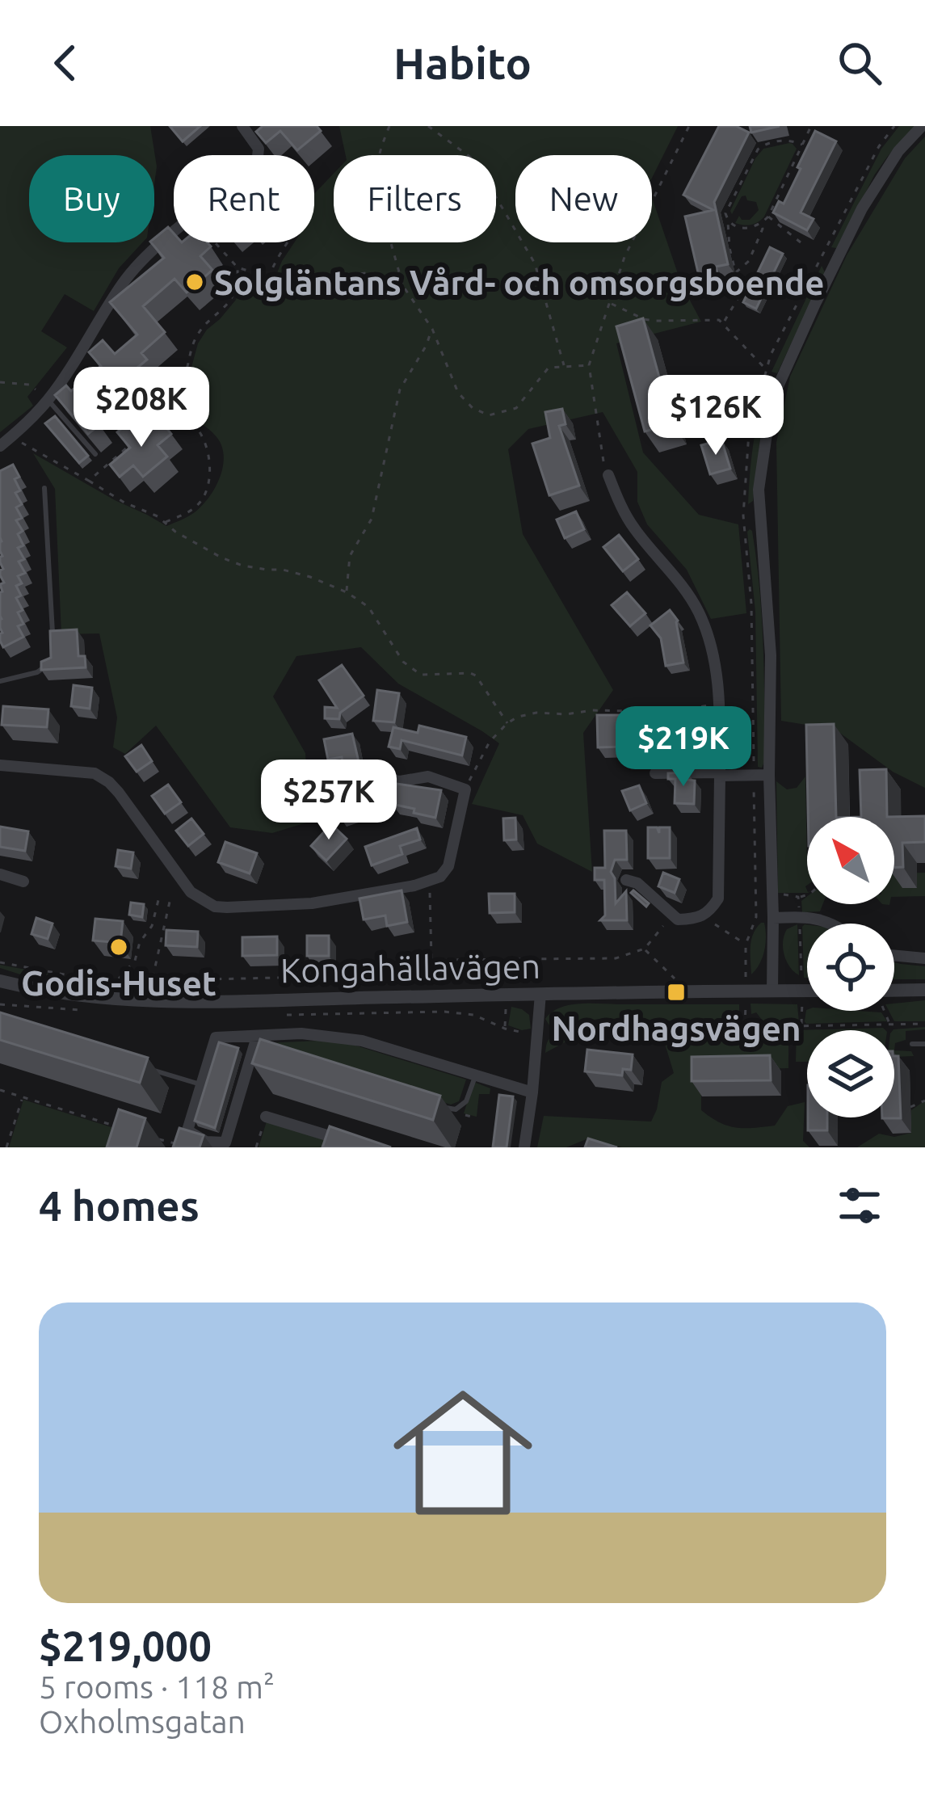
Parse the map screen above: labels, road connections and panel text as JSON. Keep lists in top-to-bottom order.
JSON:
{
  "streets": {
    "street": ["Kongahällavägen"]
  },
  "places": {
    "other": ["Solgläntans Vård- och omsorgsboende", "Godis-Huset"],
    "transit": ["Nordhagsvägen"]
  },
  "north": "top left",
  "page": {
    "header": "Habito",
    "chip": [
      "Buy",
      "Rent",
      "Filters",
      "New"
    ],
    "price": [
      "$208K",
      "$126K",
      "$219K",
      "$257K"
    ],
    "heading": "4 homes",
    "list": [
      {
        "name": "$219,000",
        "note": "5 rooms · 118 m² · Oxholmsgatan"
      }
    ]
  }
}
